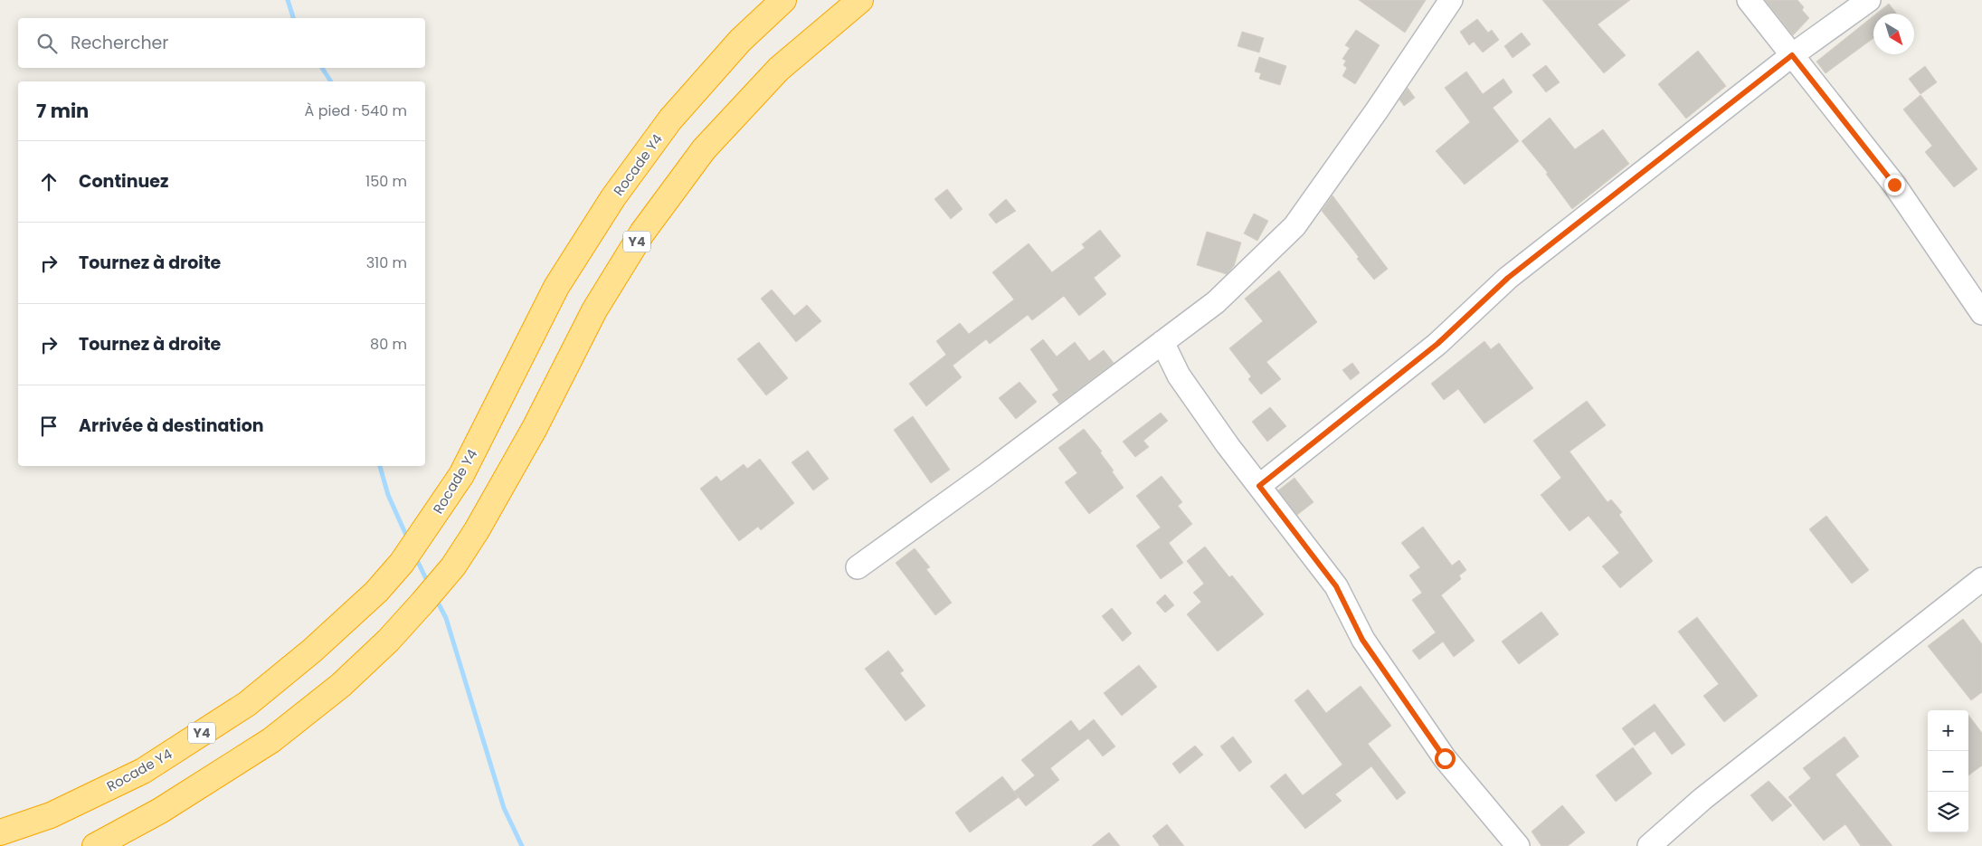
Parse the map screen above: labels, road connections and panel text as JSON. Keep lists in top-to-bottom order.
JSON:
{
  "streets": {
    "highway": ["Rocade Y4", "Y4"]
  },
  "north": "bottom right",
  "page": {
    "search": "Rechercher",
    "heading": ["7 min", "À pied · 540 m"],
    "list": [
      ["Continuez", "150 m"],
      ["Tournez à droite", "310 m"],
      ["Tournez à droite", "80 m"],
      "Arrivée à destination"
    ],
    "map_buttons": ["+", "−"]
  }
}
